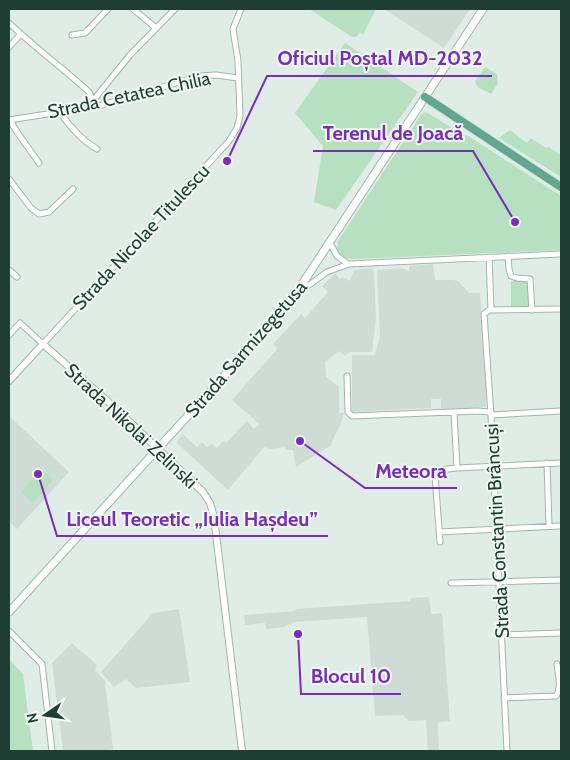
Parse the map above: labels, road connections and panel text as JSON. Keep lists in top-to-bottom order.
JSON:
{
  "streets": {
    "main road": ["Strada Sarmizegetusa"],
    "street": [
      "Strada Cetatea Chilia",
      "Strada Nicolae Titulescu",
      "Strada Nikolai Zelinski",
      "Strada Constantin Brâncuși"
    ]
  },
  "crossings": [
    ["Strada Cetatea Chilia", "Strada Nicolae Titulescu"],
    ["Strada Nicolae Titulescu", "Strada Nikolai Zelinski"],
    ["Strada Sarmizegetusa", "Strada Nikolai Zelinski"]
  ],
  "places": [
    "Oficiul Poștal MD-2032",
    "Terenul de Joacă",
    "Meteora",
    "Liceul Teoretic „Iulia Hașdeu”",
    "Blocul 10"
  ],
  "north": "left"
}
